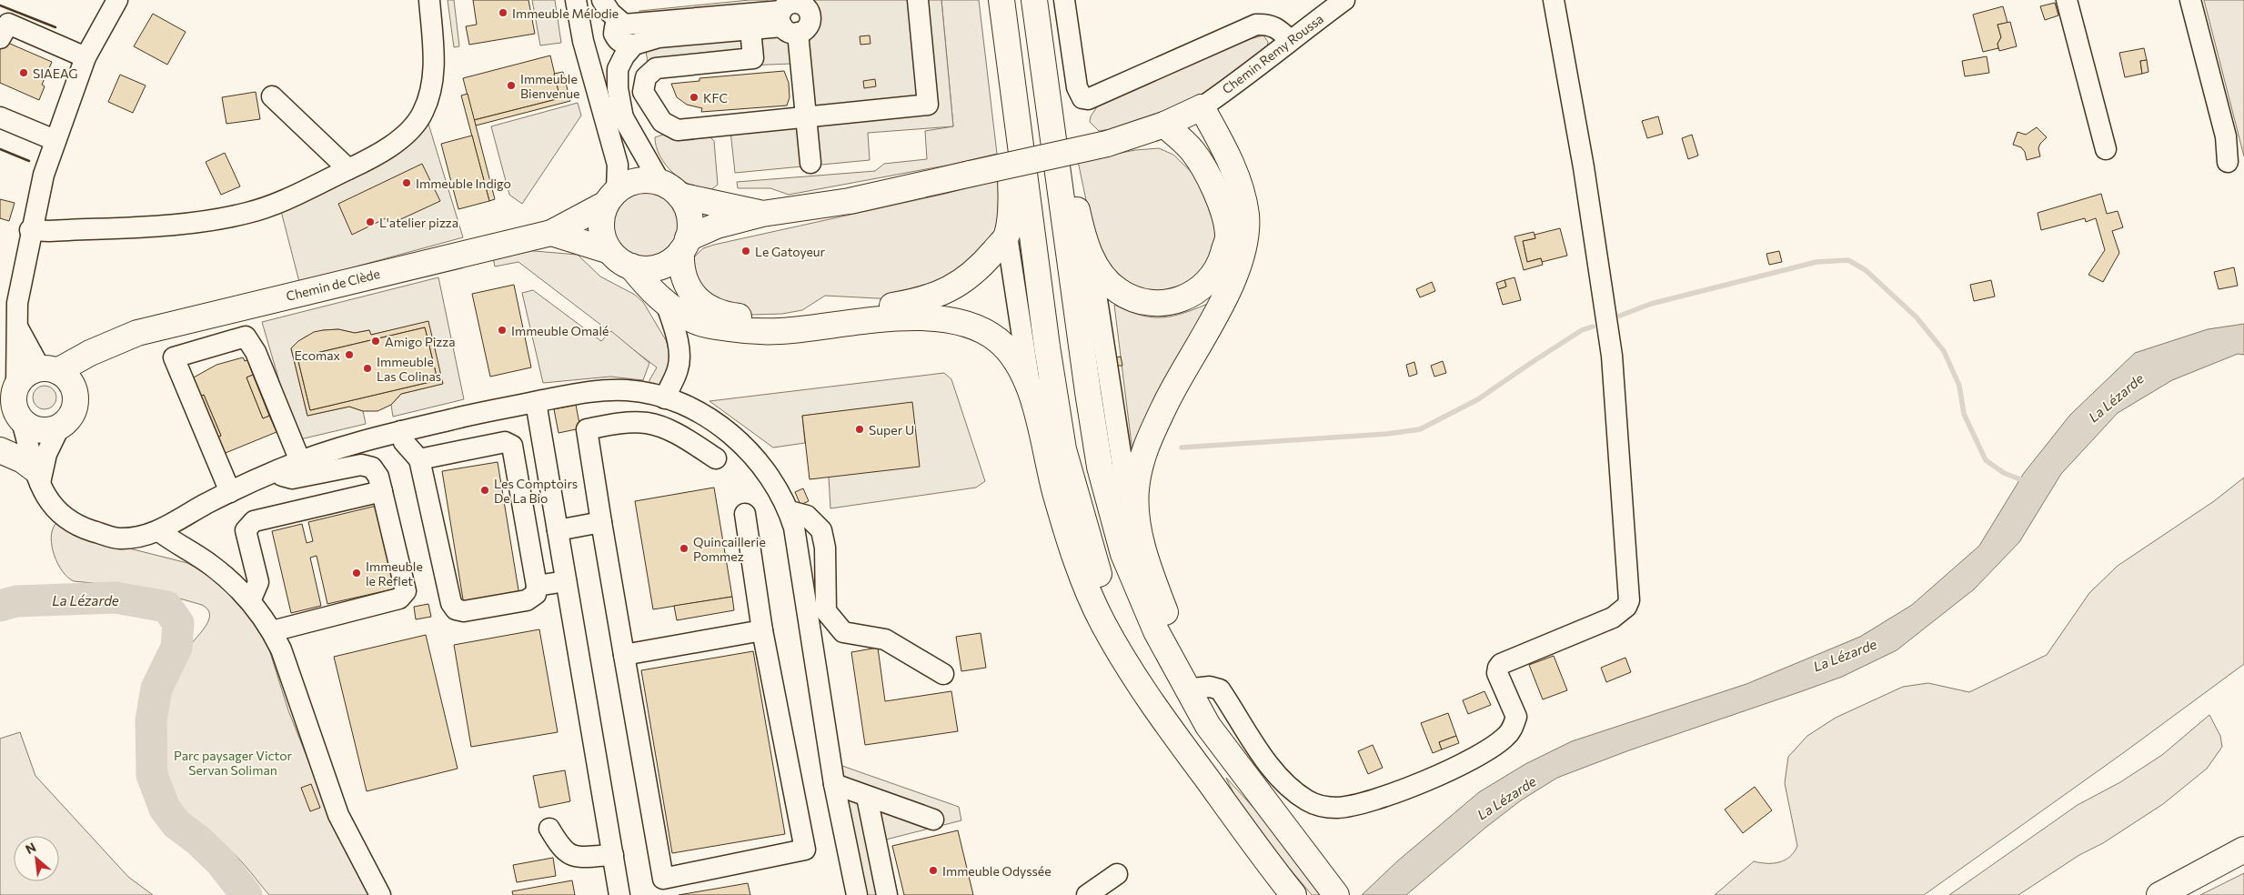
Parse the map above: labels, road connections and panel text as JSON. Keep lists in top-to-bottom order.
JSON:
{
  "streets": {
    "main road": ["Chemin de Clède"],
    "street": ["Chemin Remy Roussa"]
  },
  "water": ["La Lézarde"],
  "parks": ["Parc paysager Victor Servan Soliman"],
  "places": [
    "Immeuble Mélodie",
    "SIAEAG",
    "Immeuble Bienvenue",
    "KFC",
    "Immeuble Indigo",
    "L'atelier pizza",
    "Le Gatoyeur",
    "Immeuble Omalé",
    "Amigo Pizza",
    "Ecomax",
    "Immeuble Las Colinas",
    "Super U",
    "Les Comptoirs De La Bio",
    "Quincaillerie Pommez",
    "Immeuble le Reflet",
    "Immeuble Odyssée"
  ],
  "north": "top left"
}
